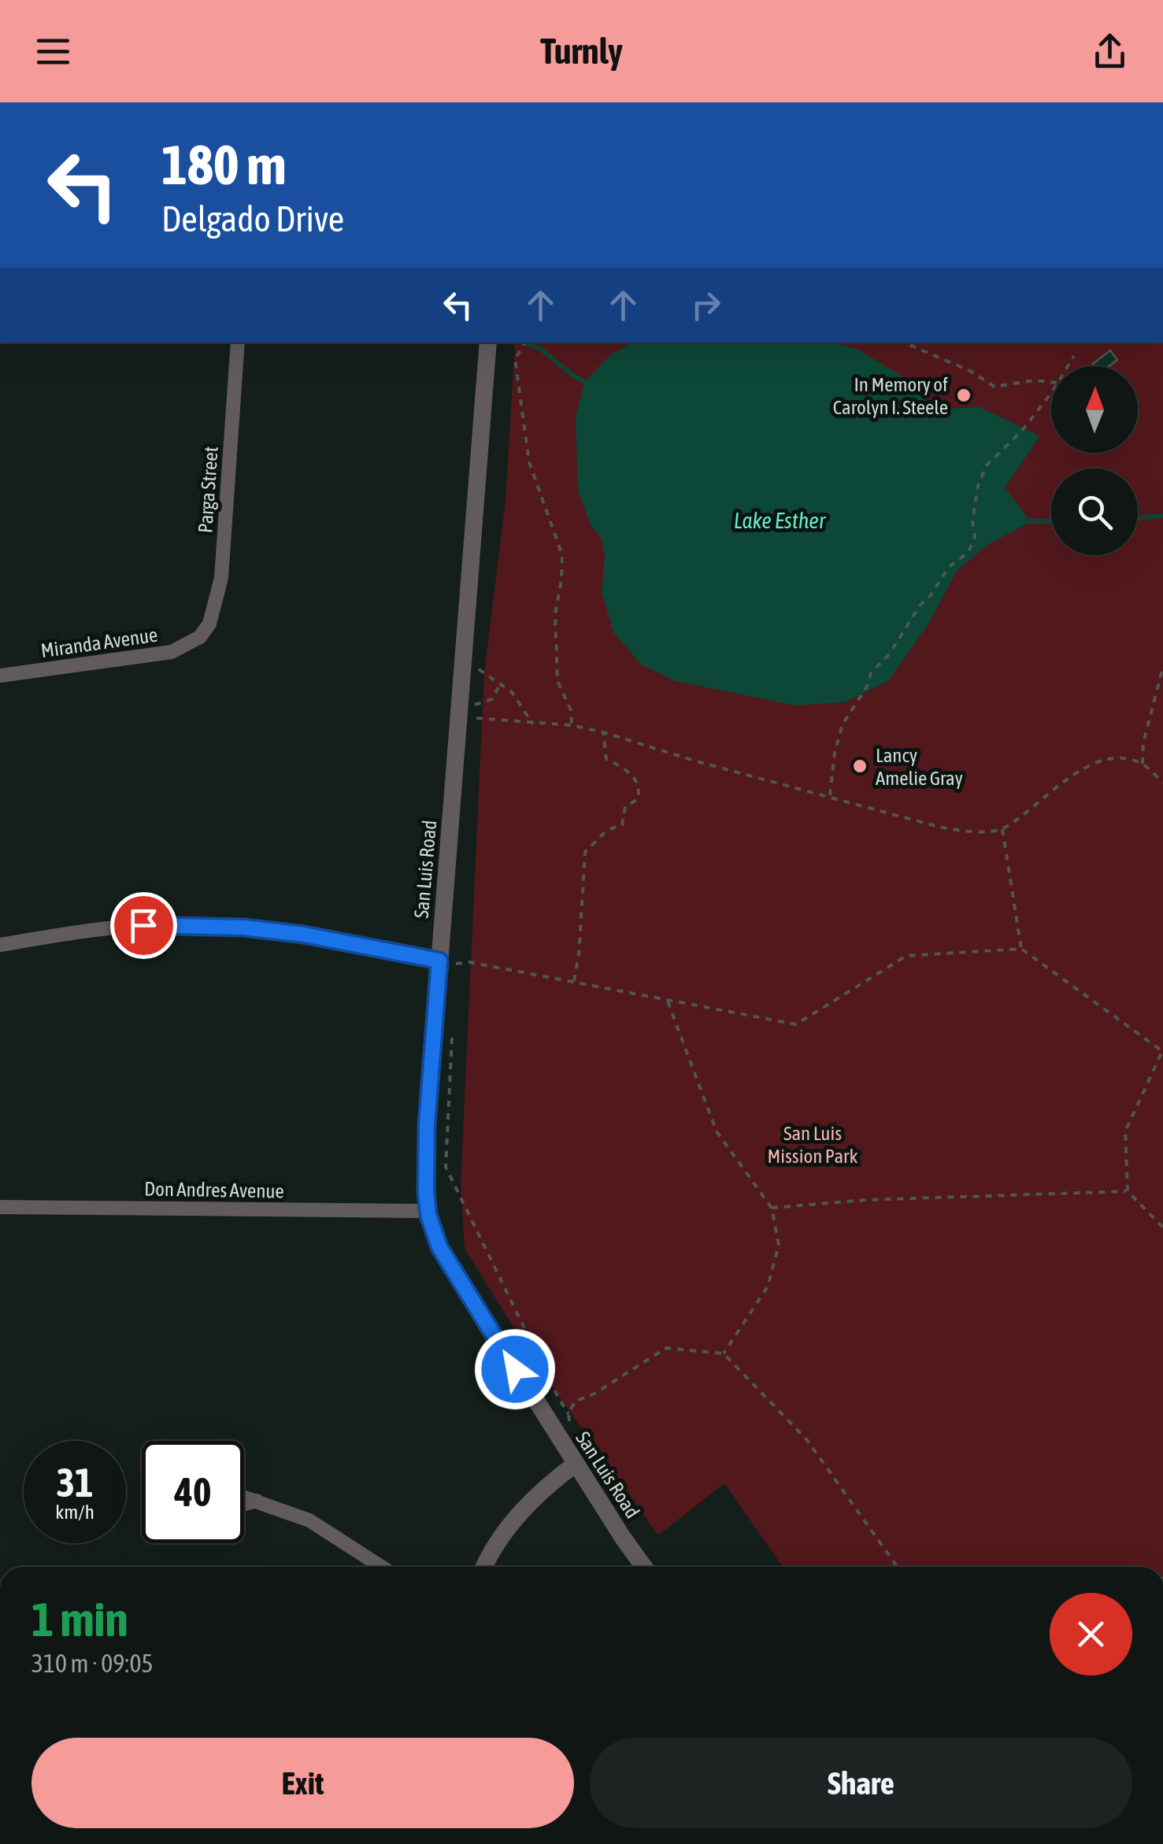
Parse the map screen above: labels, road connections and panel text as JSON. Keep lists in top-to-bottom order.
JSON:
{
  "streets": {
    "street": [
      "Parga Street",
      "Miranda Avenue",
      "San Luis Road",
      "Don Andres Avenue"
    ]
  },
  "crossings": [
    ["Parga Street", "Miranda Avenue"],
    ["San Luis Road", "Don Andres Avenue"]
  ],
  "water": ["Lake Esther"],
  "parks": ["San Luis Mission Park"],
  "places": ["In Memory of Carolyn I. Steele", "Lancy Amelie Gray"],
  "north": "top",
  "page": {
    "header": "Turnly",
    "turn": ["180 m", "Delgado Drive"],
    "speed": "31 km/h",
    "limit": "40",
    "heading": ["1 min", "310 m · 09:05"],
    "buttons": ["Exit", "Share"]
  }
}
